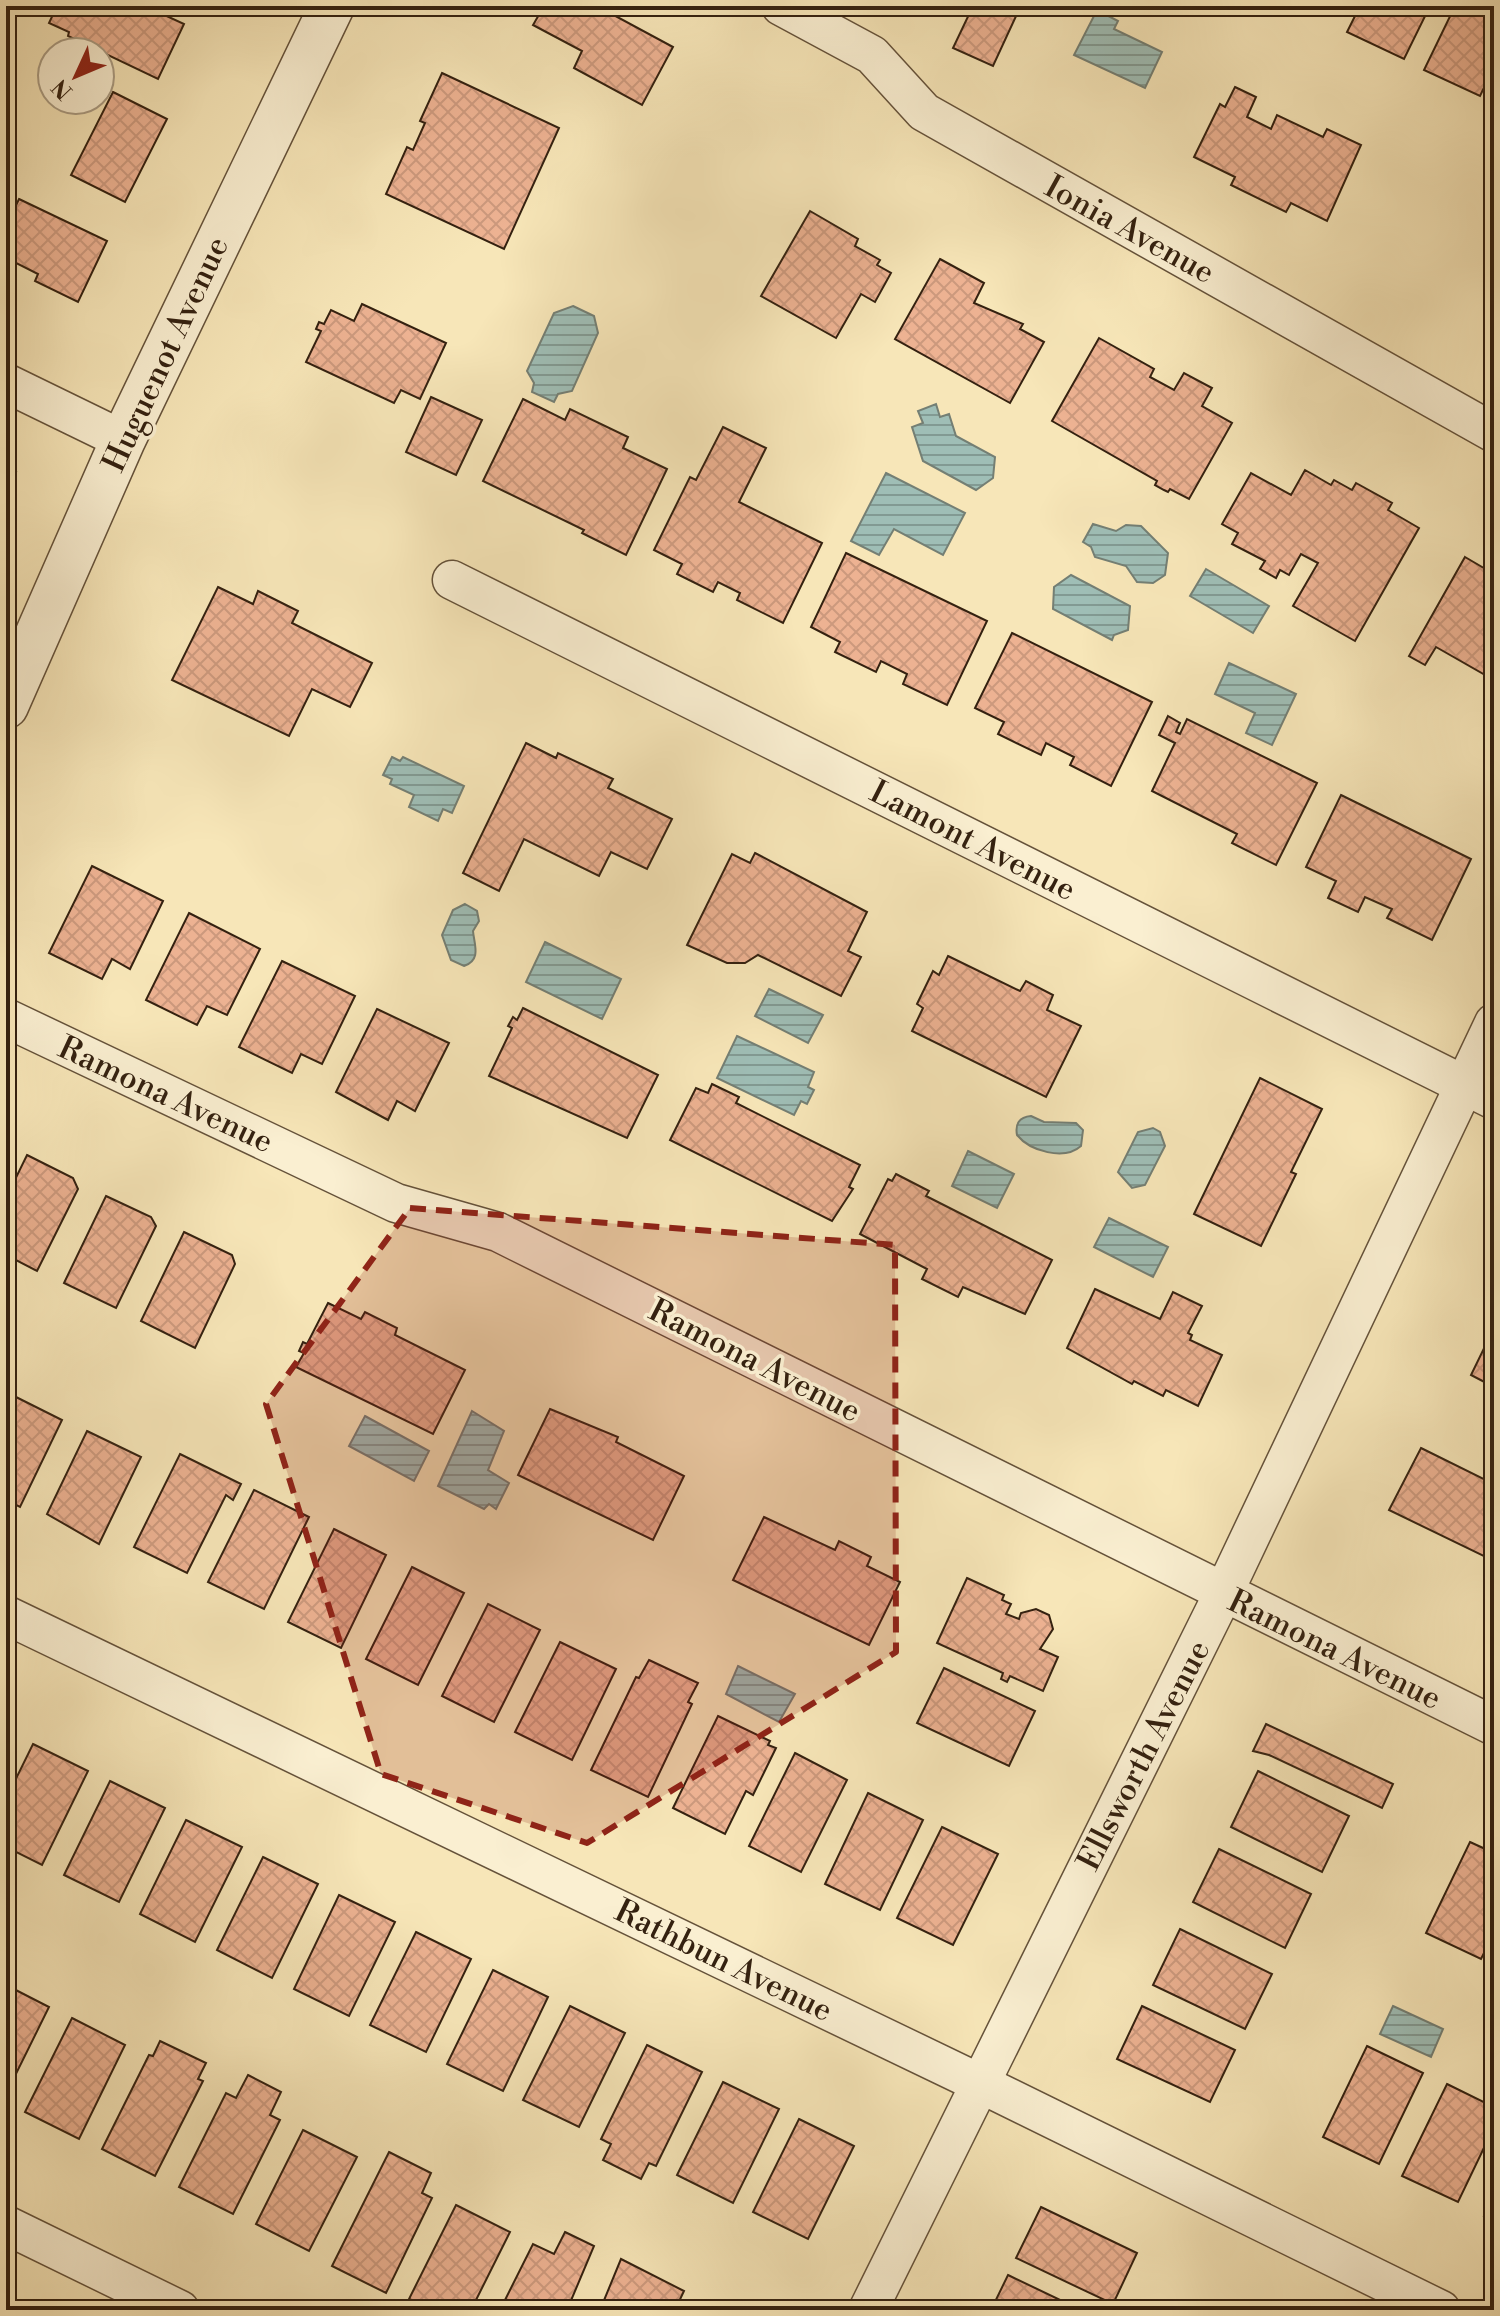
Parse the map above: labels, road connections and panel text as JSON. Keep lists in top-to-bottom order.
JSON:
{
  "streets": {
    "street": [
      "Ionia Avenue",
      "Huguenot Avenue",
      "Lamont Avenue",
      "Ramona Avenue",
      "Ellsworth Avenue",
      "Rathbun Avenue"
    ]
  },
  "crossings": [
    ["Lamont Avenue", "Ellsworth Avenue"],
    ["Ramona Avenue", "Ellsworth Avenue"],
    ["Ellsworth Avenue", "Rathbun Avenue"]
  ],
  "north": "bottom left"
}
